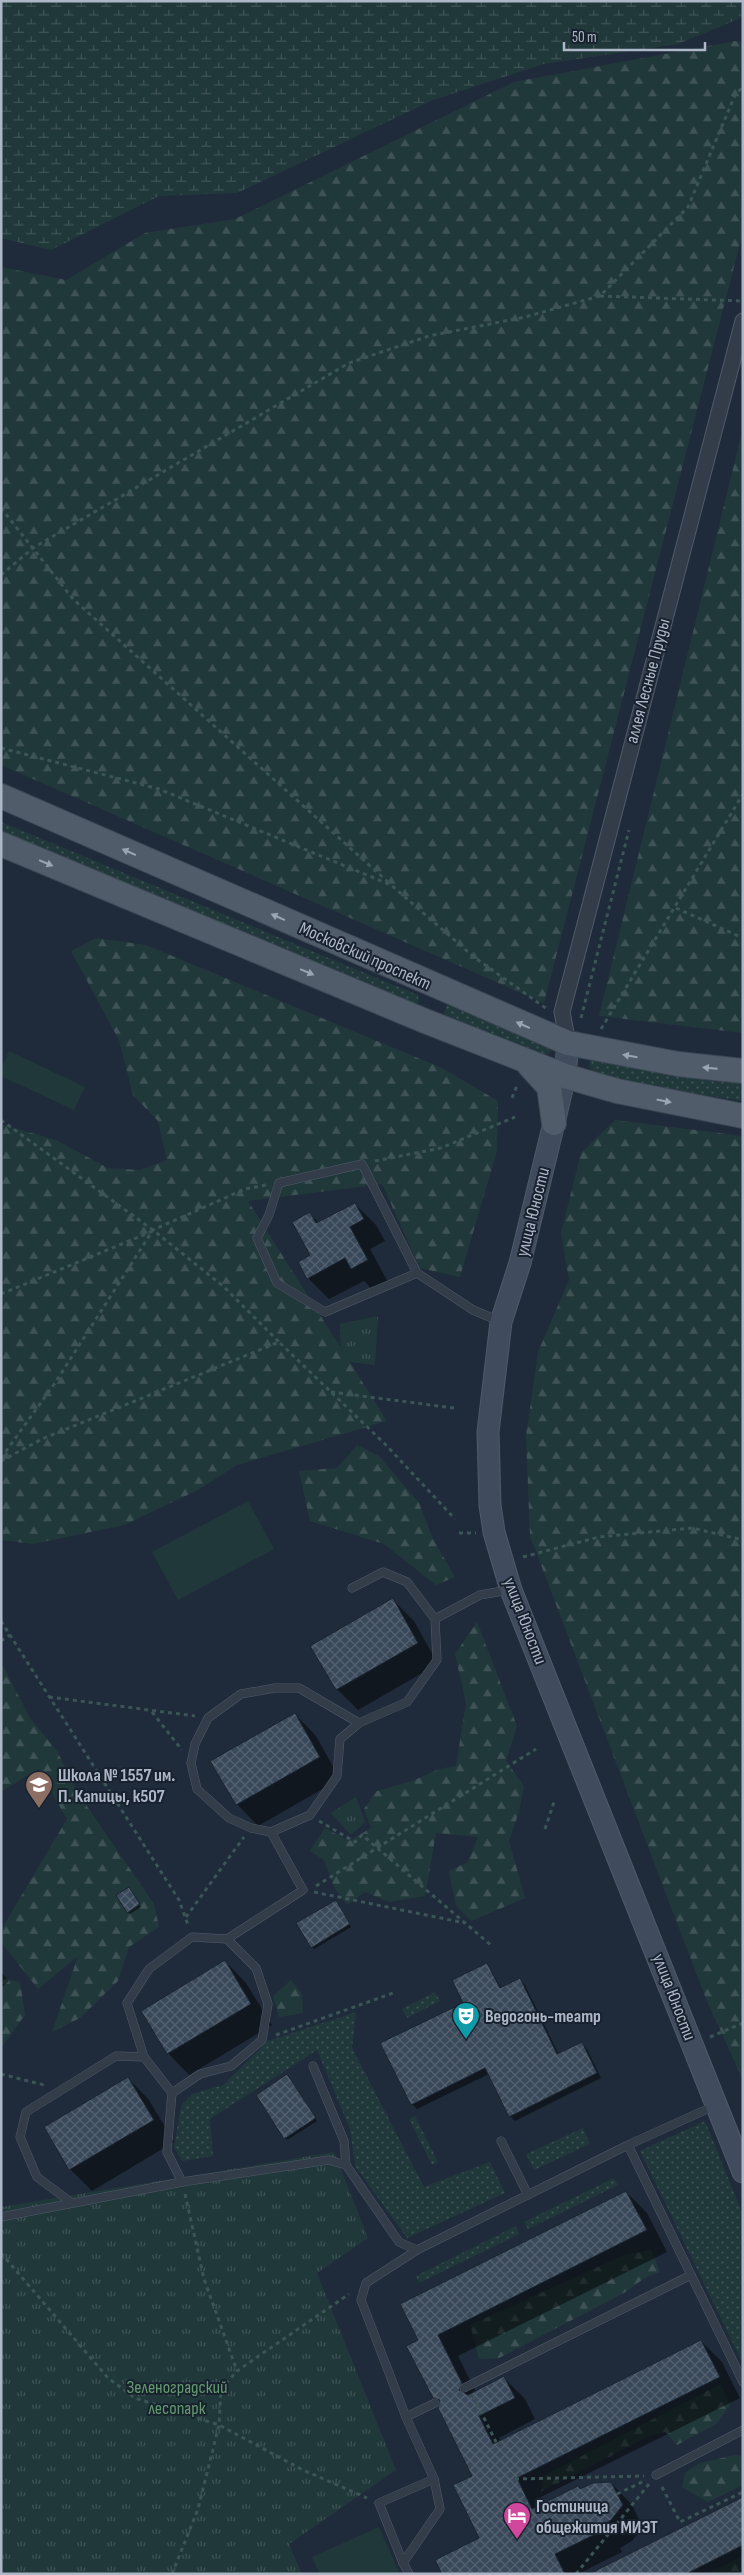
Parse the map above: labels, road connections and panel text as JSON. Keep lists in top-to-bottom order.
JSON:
{
  "streets": {
    "main road": ["Московский проспект"],
    "street": ["аллея Лесные Пруды", "улица Юности"]
  },
  "crossings": [
    ["аллея Лесные Пруды", "Московский проспект"],
    ["аллея Лесные Пруды", "улица Юности"],
    ["Московский проспект", "улица Юности"]
  ],
  "parks": ["Зеленоградский лесопарк"],
  "places": {
    "school or university": ["Школа № 1557 им. П. Капицы, к507"],
    "theatre": ["Ведогонь-театр"],
    "hotel": ["Гостиница общежития МИЭТ"]
  },
  "scale_bar": "50 m"
}
